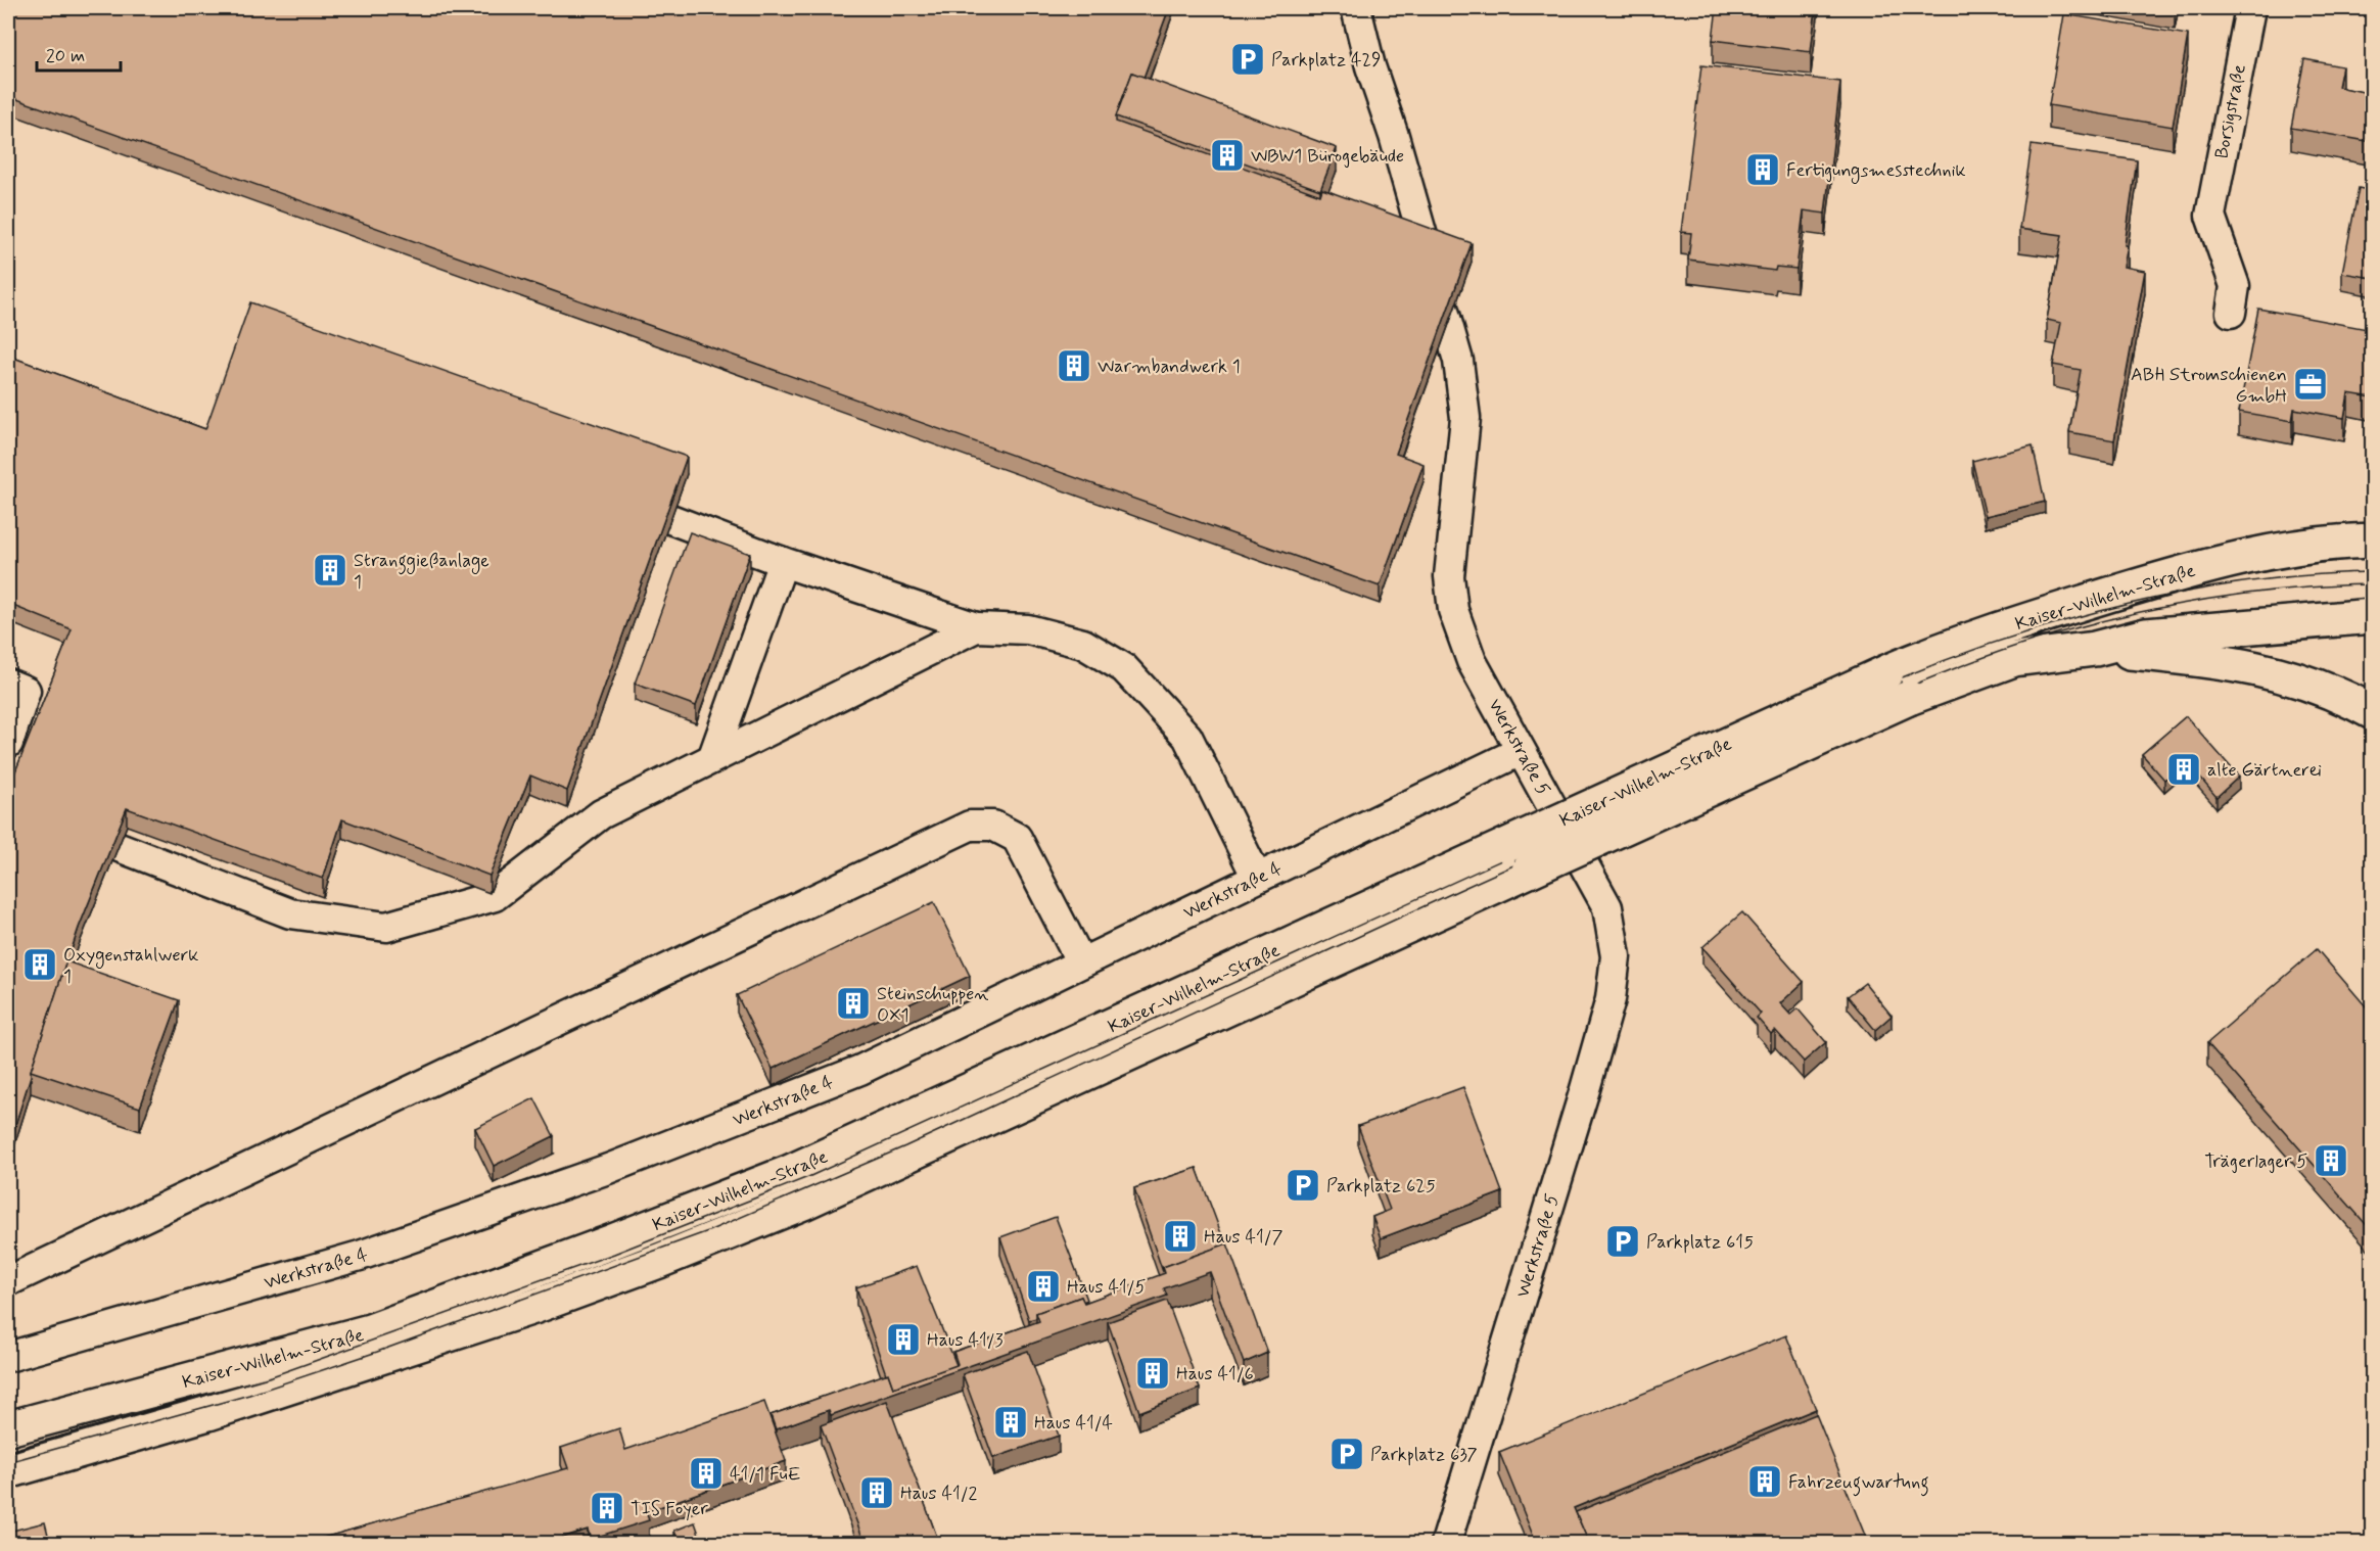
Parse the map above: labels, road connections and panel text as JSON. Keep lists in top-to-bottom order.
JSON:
{
  "streets": {
    "main road": ["Kaiser-Wilhelm-Straße"],
    "street": ["Borsigstraße", "Werkstraße 5", "Werkstraße 4"]
  },
  "crossings": [
    ["Werkstraße 5", "Werkstraße 4"]
  ],
  "places": {
    "parking": [
      "Parkplatz 429",
      "Parkplatz 625",
      "Parkplatz 615",
      "Parkplatz 637"
    ],
    "building": [
      "WBW1 Bürogebäude",
      "Fertigungsmesstechnik",
      "Warmbandwerk 1",
      "Stranggießanlage 1",
      "alte Gärtnerei",
      "Oxygenstahlwerk 1",
      "Steinschuppen OX1",
      "Trägerlager 5",
      "Haus 41/7",
      "Haus 41/5",
      "Haus 41/3",
      "Haus 41/6",
      "Haus 41/4",
      "41/1 FuE",
      "Fahrzeugwartung",
      "Haus 41/2",
      "TIS Foyer"
    ],
    "office": ["ABH Stromschienen GmbH"]
  },
  "scale_bar": "20 m"
}
